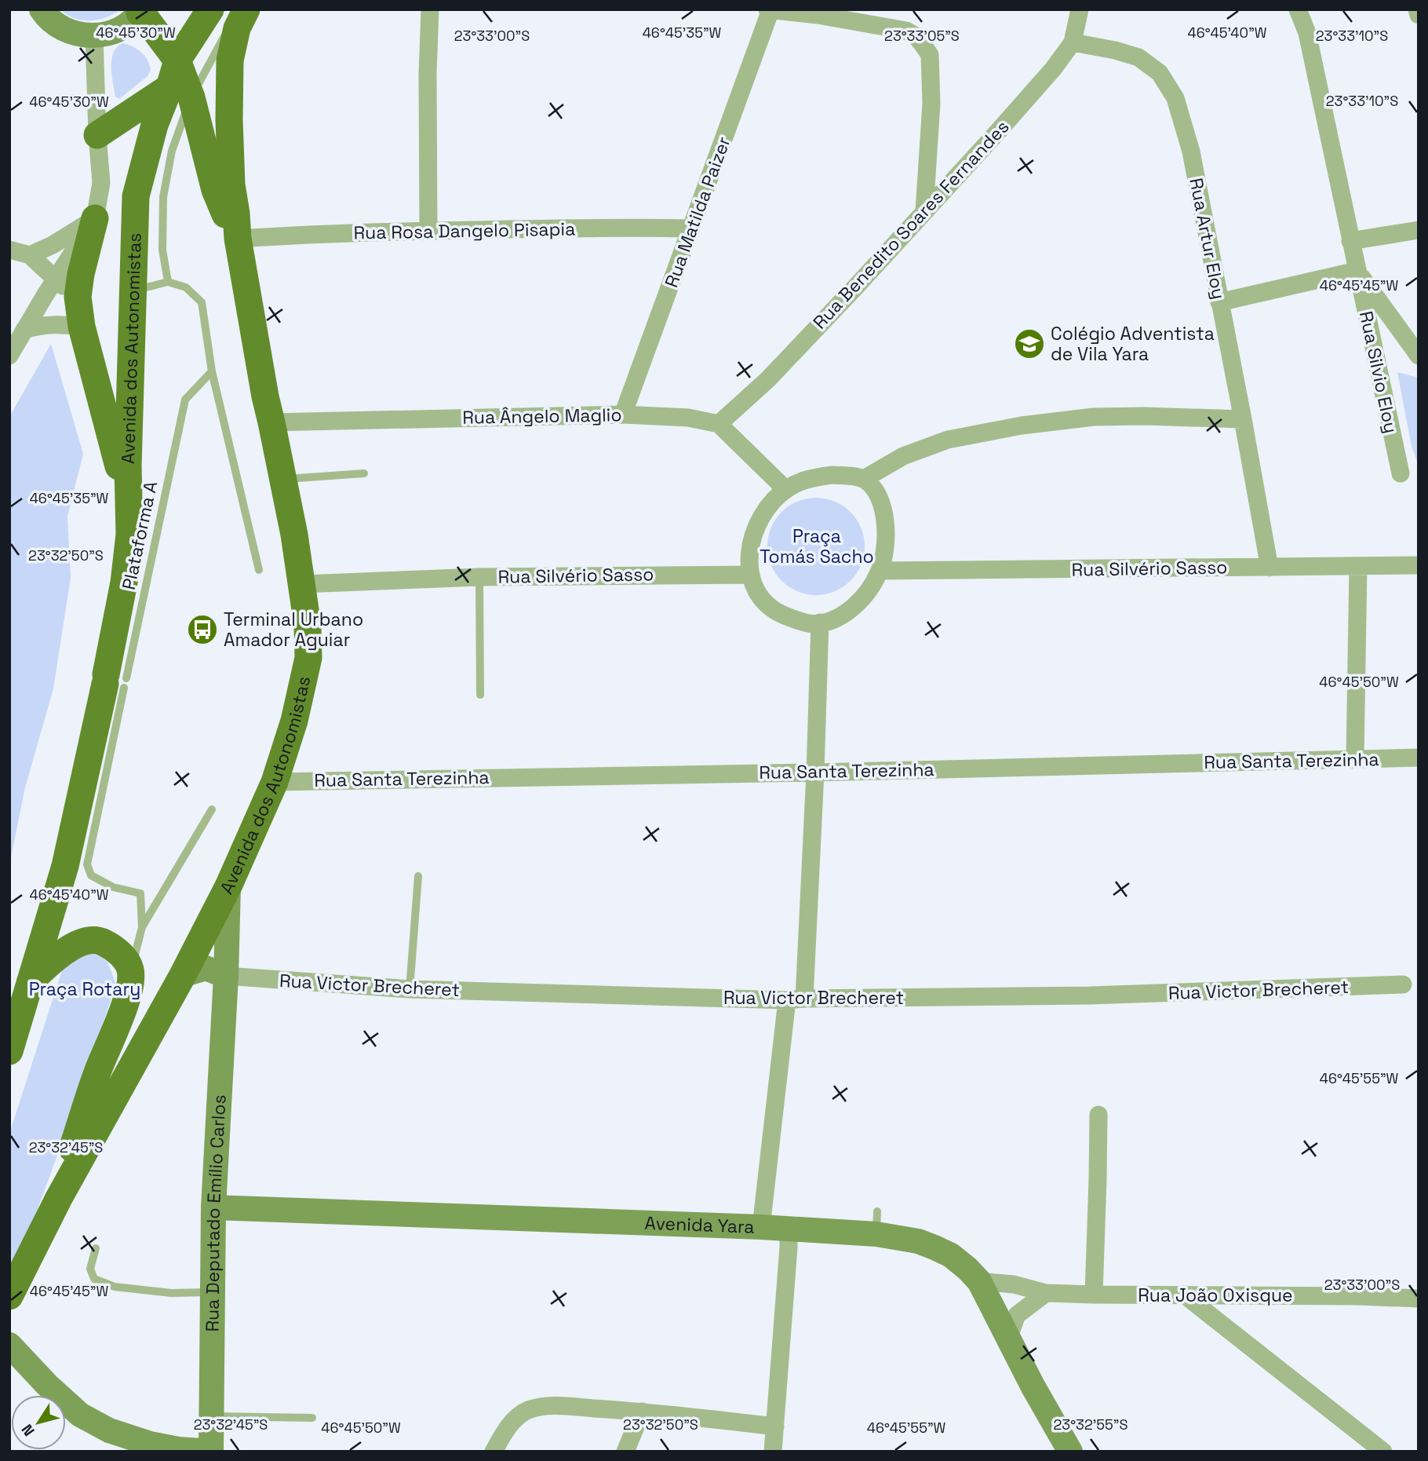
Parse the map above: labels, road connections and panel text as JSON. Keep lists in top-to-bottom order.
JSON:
{
  "streets": {
    "main road": ["Avenida dos Autonomistas"],
    "street": [
      "Rua Matilda Paizer",
      "Rua Benedito Soares Fernandes",
      "Rua Rosa Dangelo Pisapia",
      "Rua Artur Eloy",
      "Rua Silvio Eloy",
      "Rua Ângelo Maglio",
      "Rua Silvério Sasso",
      "Rua Santa Terezinha",
      "Rua Victor Brecheret",
      "Rua Deputado Emílio Carlos",
      "Avenida Yara",
      "Rua João Oxisque"
    ],
    "lane": ["Plataforma A"]
  },
  "crossings": [
    ["Rua Matilda Paizer", "Rua Rosa Dangelo Pisapia"],
    ["Rua Matilda Paizer", "Rua Ângelo Maglio"],
    ["Rua Benedito Soares Fernandes", "Rua Artur Eloy"],
    ["Rua Benedito Soares Fernandes", "Rua Ângelo Maglio"],
    ["Rua Rosa Dangelo Pisapia", "Avenida dos Autonomistas"],
    ["Rua Artur Eloy", "Rua Silvério Sasso"],
    ["Avenida dos Autonomistas", "Rua Ângelo Maglio"],
    ["Avenida dos Autonomistas", "Plataforma A"],
    ["Avenida dos Autonomistas", "Rua Silvério Sasso"],
    ["Avenida dos Autonomistas", "Rua Santa Terezinha"],
    ["Avenida dos Autonomistas", "Rua Deputado Emílio Carlos"],
    ["Rua Victor Brecheret", "Rua Deputado Emílio Carlos"],
    ["Rua Deputado Emílio Carlos", "Avenida Yara"],
    ["Avenida Yara", "Rua João Oxisque"]
  ],
  "parks": ["Praça Tomás Sacho", "Praça Rotary"],
  "places": {
    "school or university": ["Colégio Adventista de Vila Yara"],
    "bus stop": ["Terminal Urbano Amador Aguiar"]
  },
  "north": "bottom left",
  "coordinates": [
    "46°45'30\"W",
    "46°45'35\"W",
    "46°45'40\"W",
    "23°33'00\"S",
    "23°33'05\"S",
    "23°33'10\"S",
    "46°45'45\"W",
    "23°32'50\"S",
    "46°45'50\"W",
    "46°45'55\"W",
    "23°32'45\"S",
    "23°32'55\"S"
  ]
}
